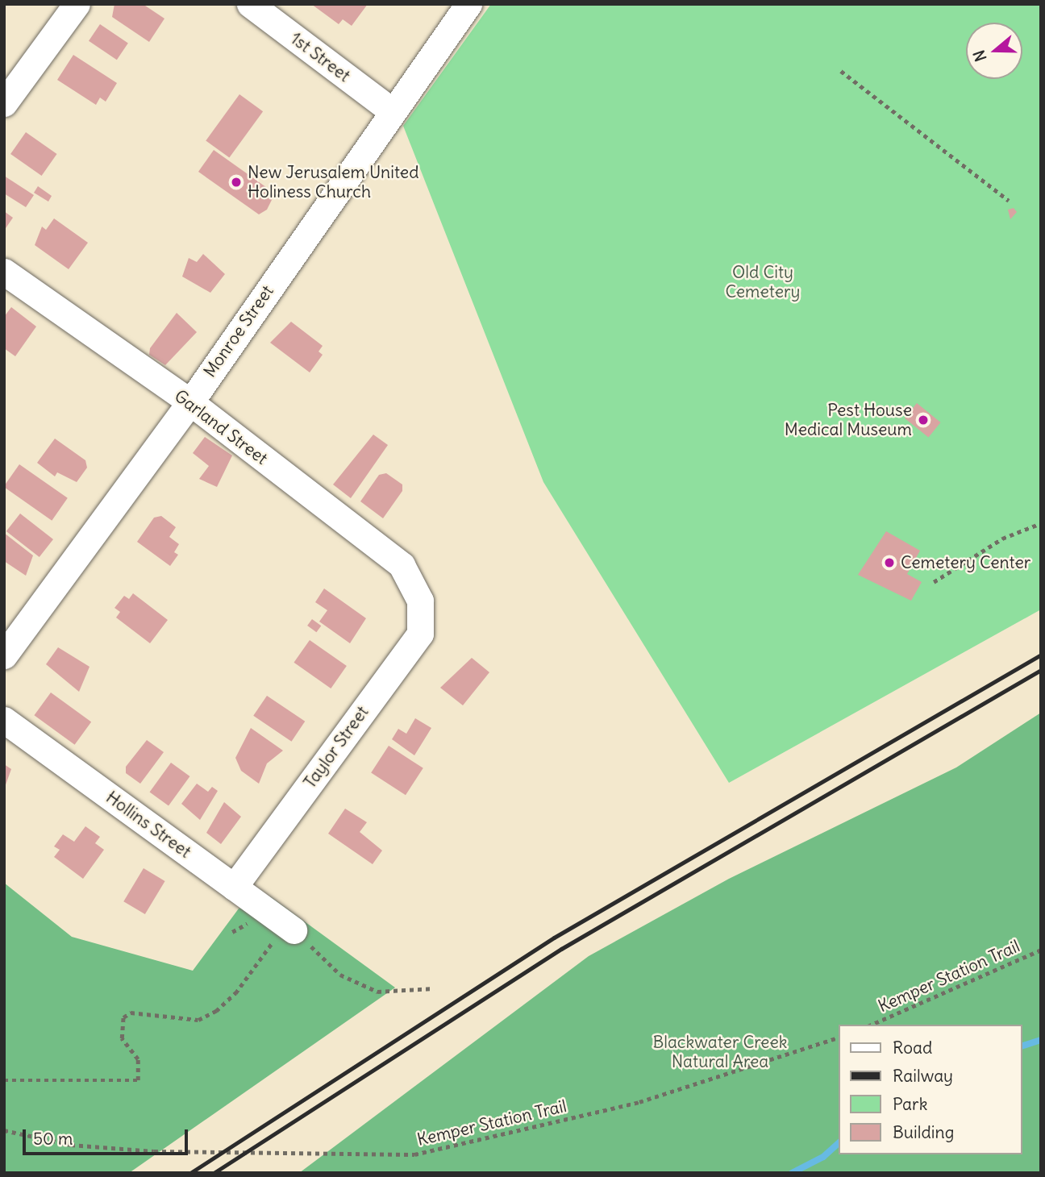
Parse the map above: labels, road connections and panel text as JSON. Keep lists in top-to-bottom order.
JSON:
{
  "streets": {
    "street": [
      "1st Street",
      "Monroe Street",
      "Garland Street",
      "Taylor Street",
      "Hollins Street"
    ],
    "path": ["Kemper Station Trail"]
  },
  "crossings": [
    ["1st Street", "Monroe Street"],
    ["Monroe Street", "Garland Street"],
    ["Garland Street", "Taylor Street"],
    ["Taylor Street", "Hollins Street"]
  ],
  "parks": ["Old City Cemetery", "Blackwater Creek Natural Area"],
  "places": ["New Jerusalem United Holiness Church", "Pest House Medical Museum", "Cemetery Center"],
  "legend": [
    "Road",
    "Railway",
    "Park",
    "Building"
  ],
  "scale_bar": "50 m",
  "north": "left"
}
